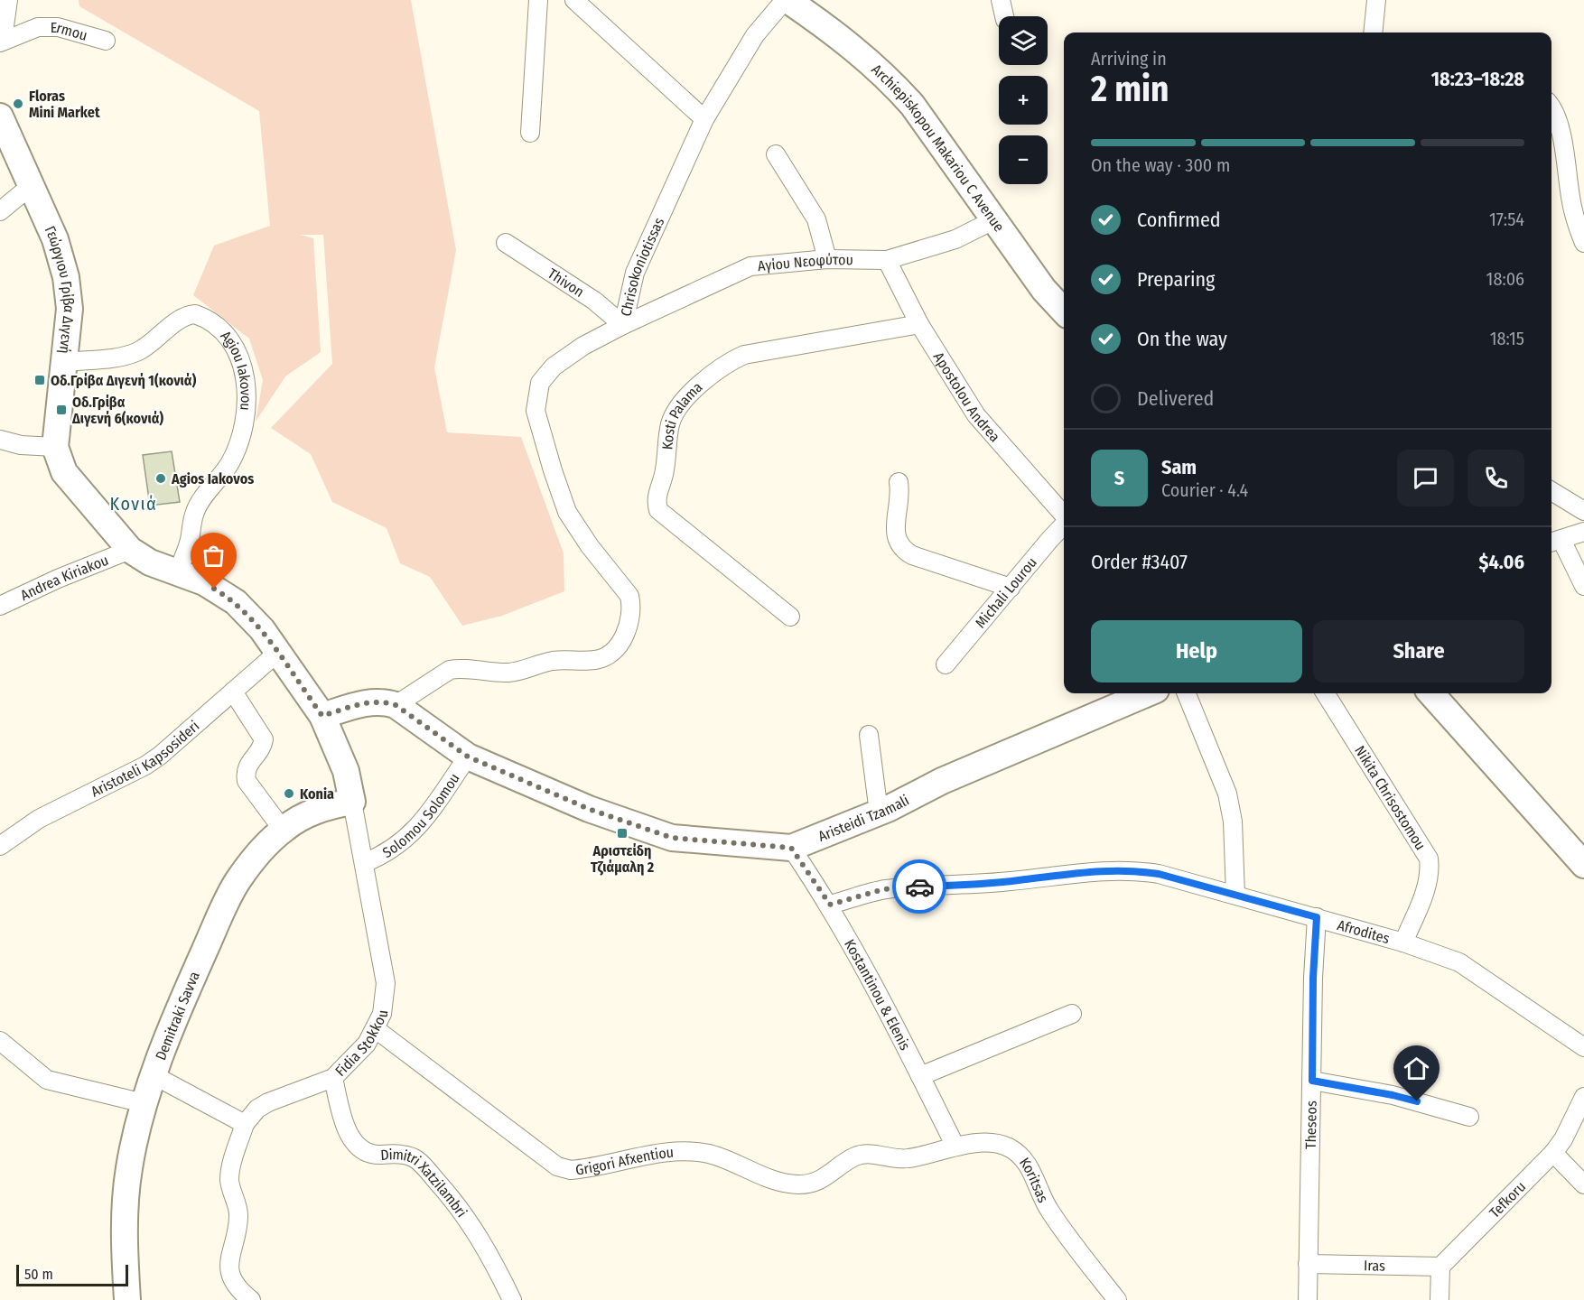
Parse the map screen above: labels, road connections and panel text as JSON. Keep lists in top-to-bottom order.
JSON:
{
  "streets": {
    "street": [
      "Ermou",
      "Archiepiskopou Makariou C Avenue",
      "Αγίου Νεοφύτου",
      "Chrisokoniotissas",
      "Thivon",
      "Γεώργιου Γρίβα Διγενή",
      "Agiou Iakovou",
      "Apostolou Andrea",
      "Kosti Palama",
      "Andrea Kiriakou",
      "Michali Lourou",
      "Aristoteli Kapsosideri",
      "Nikita Chrisostomou",
      "Solomou Solomou",
      "Aristeidi Tzamali",
      "Afrodites",
      "Kostantinou & Elenis",
      "Demitraki Savva",
      "Fidia Stokkou",
      "Theseos",
      "Grigori Afxentiou",
      "Koritsas",
      "Dimitri Xatzilambri",
      "Tefkoru",
      "Iras"
    ]
  },
  "crossings": [
    ["Archiepiskopou Makariou C Avenue", "Αγίου Νεοφύτου"],
    ["Archiepiskopou Makariou C Avenue", "Chrisokoniotissas"],
    ["Αγίου Νεοφύτου", "Chrisokoniotissas"],
    ["Αγίου Νεοφύτου", "Thivon"],
    ["Αγίου Νεοφύτου", "Apostolou Andrea"],
    ["Chrisokoniotissas", "Thivon"],
    ["Chrisokoniotissas", "Aristeidi Tzamali"],
    ["Γεώργιου Γρίβα Διγενή", "Agiou Iakovou"],
    ["Γεώργιου Γρίβα Διγενή", "Andrea Kiriakou"],
    ["Γεώργιου Γρίβα Διγενή", "Aristoteli Kapsosideri"],
    ["Γεώργιου Γρίβα Διγενή", "Demitraki Savva"],
    ["Γεώργιου Γρίβα Διγενή", "Fidia Stokkou"],
    ["Apostolou Andrea", "Kosti Palama"],
    ["Nikita Chrisostomou", "Afrodites"],
    ["Solomou Solomou", "Aristeidi Tzamali"],
    ["Solomou Solomou", "Fidia Stokkou"],
    ["Aristeidi Tzamali", "Kostantinou & Elenis"],
    ["Afrodites", "Kostantinou & Elenis"],
    ["Afrodites", "Theseos"],
    ["Kostantinou & Elenis", "Koritsas"],
    ["Demitraki Savva", "Fidia Stokkou"],
    ["Fidia Stokkou", "Grigori Afxentiou"],
    ["Fidia Stokkou", "Dimitri Xatzilambri"],
    ["Theseos", "Iras"],
    ["Grigori Afxentiou", "Koritsas"],
    ["Tefkoru", "Iras"]
  ],
  "districts": ["Κονιά"],
  "places": {
    "other": ["Floras Mini Market", "Agios Iakovos", "Konia"],
    "transit": ["Οδ.Γρίβα Διγενή 1(κονιά)", "Οδ.Γρίβα Διγενή 6(κονιά)", "Αριστείδη Τζιάμαλη 2"]
  },
  "scale_bar": "50 m",
  "page": {
    "map_buttons": ["+", "−"],
    "heading": ["2 min", "Arriving in", "18:23–18:28"],
    "panel": [
      "Sam",
      "Courier · 4.4",
      "Order #3407",
      "$4.06"
    ],
    "bar": "On the way · 300 m",
    "list": [
      ["Confirmed", "17:54"],
      ["Preparing", "18:06"],
      ["On the way", "18:15"],
      "Delivered"
    ],
    "round": "S",
    "buttons": ["Help", "Share"],
    "scale": "50 m"
  }
}
